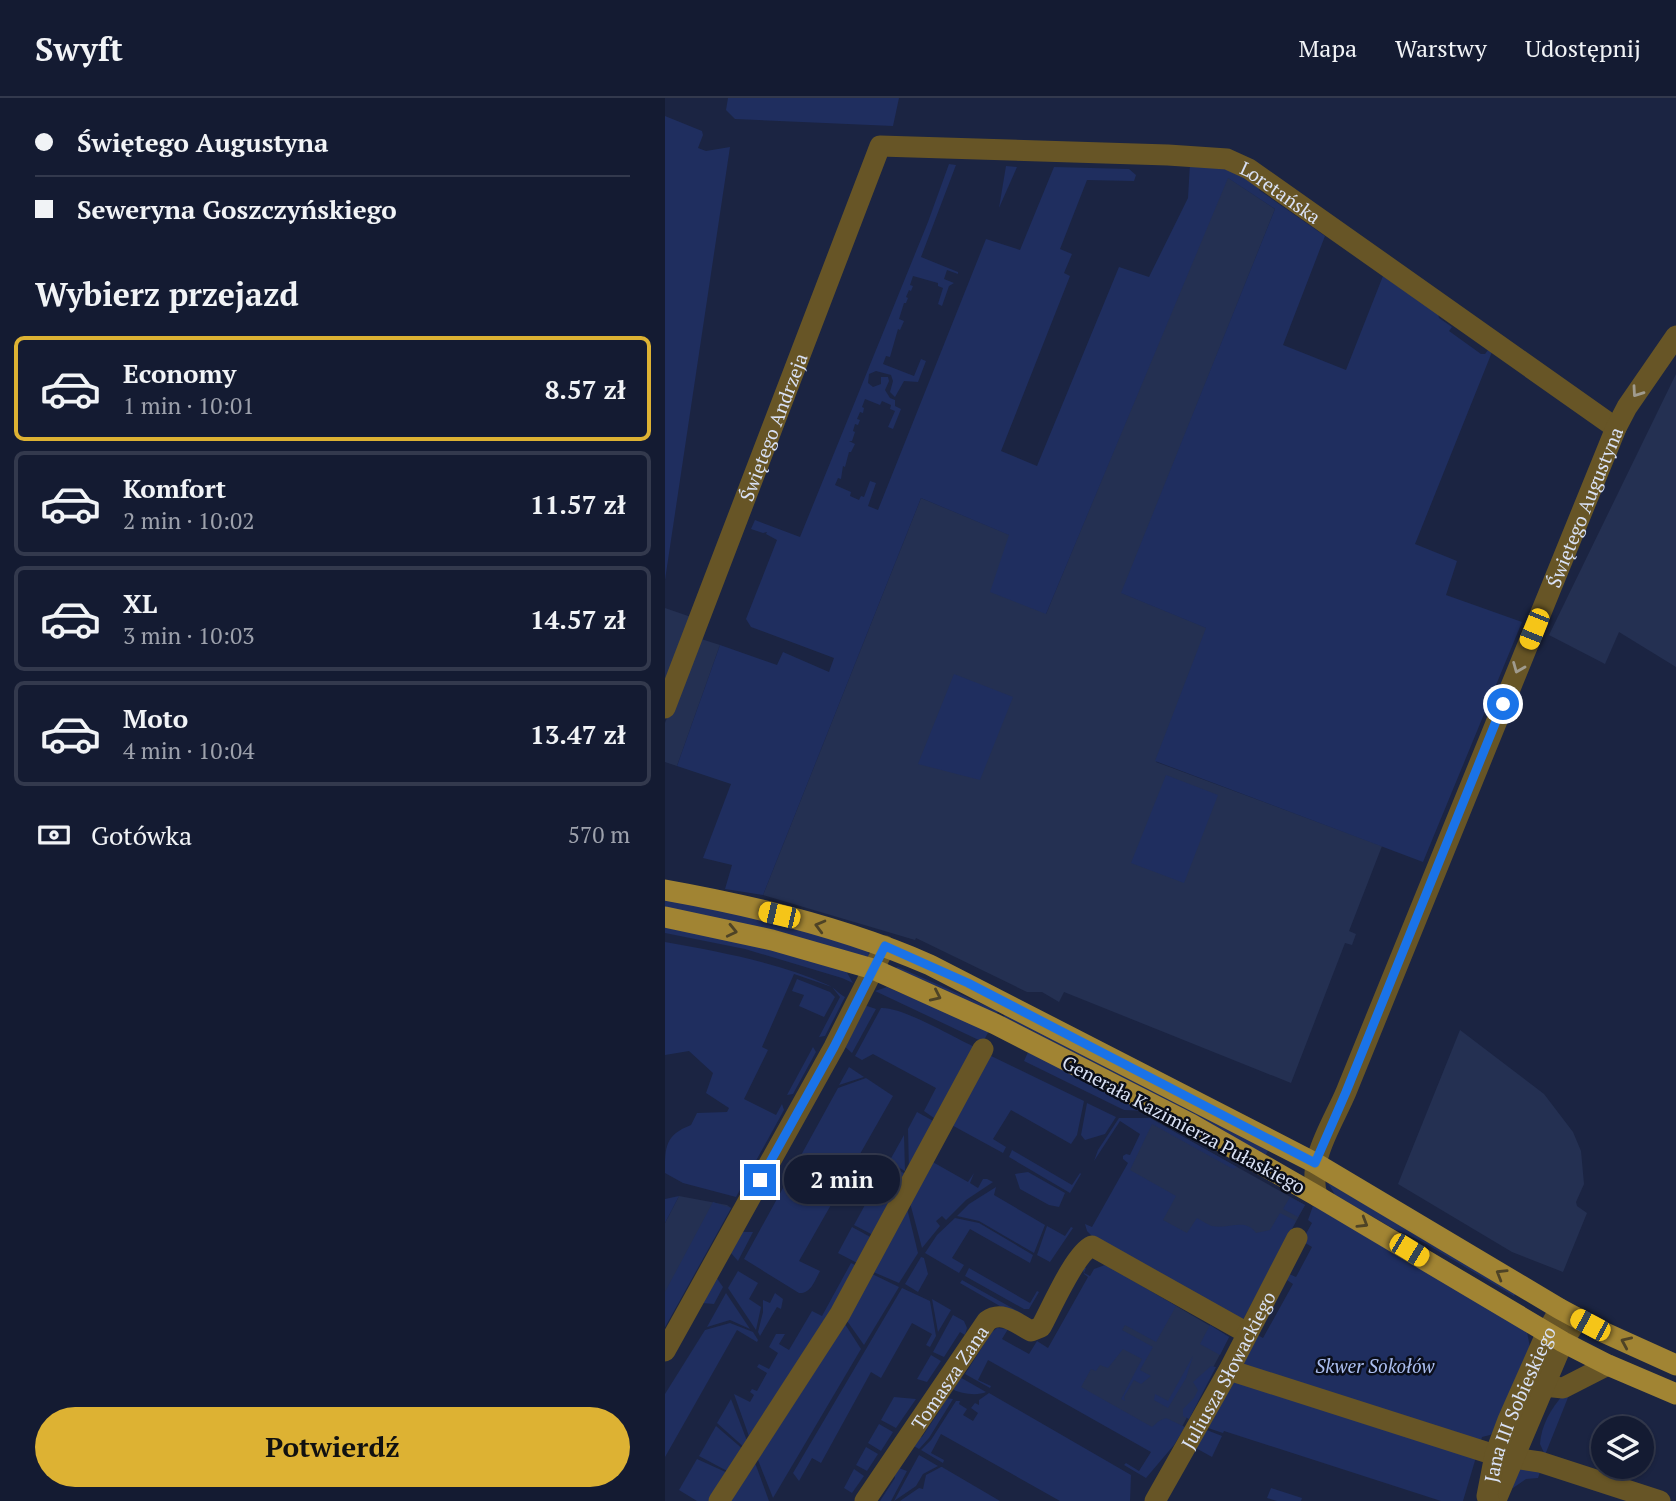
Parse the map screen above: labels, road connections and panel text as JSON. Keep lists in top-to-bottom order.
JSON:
{
  "streets": {
    "main road": ["Generała Kazimierza Pułaskiego"],
    "street": [
      "Loretańska",
      "Świętego Andrzeja",
      "Świętego Augustyna",
      "Juliusza Słowackiego",
      "Tomasza Zana",
      "Jana III Sobieskiego"
    ]
  },
  "crossings": [
    ["Loretańska", "Świętego Andrzeja"],
    ["Loretańska", "Świętego Augustyna"],
    ["Świętego Augustyna", "Generała Kazimierza Pułaskiego"],
    ["Generała Kazimierza Pułaskiego", "Jana III Sobieskiego"],
    ["Juliusza Słowackiego", "Tomasza Zana"]
  ],
  "one_way": ["Świętego Augustyna"],
  "parks": ["Skwer Sokołów"],
  "page": {
    "header": "Swyft",
    "nav": ["Mapa", "Warstwy", "Udostępnij"],
    "banner": ["Świętego Augustyna", "Seweryna Goszczyńskiego"],
    "heading": "Wybierz przejazd",
    "list": [
      {
        "name": "Economy",
        "note": "1 min · 10:01",
        "value": "8.57 zł"
      },
      {
        "name": "Komfort",
        "note": "2 min · 10:02",
        "value": "11.57 zł"
      },
      {
        "name": "XL",
        "note": "3 min · 10:03",
        "value": "14.57 zł"
      },
      {
        "name": "Moto",
        "note": "4 min · 10:04",
        "value": "13.47 zł"
      }
    ],
    "pay": ["Gotówka", "570 m"],
    "bubble": "2 min",
    "buttons": "Potwierdź"
  }
}
